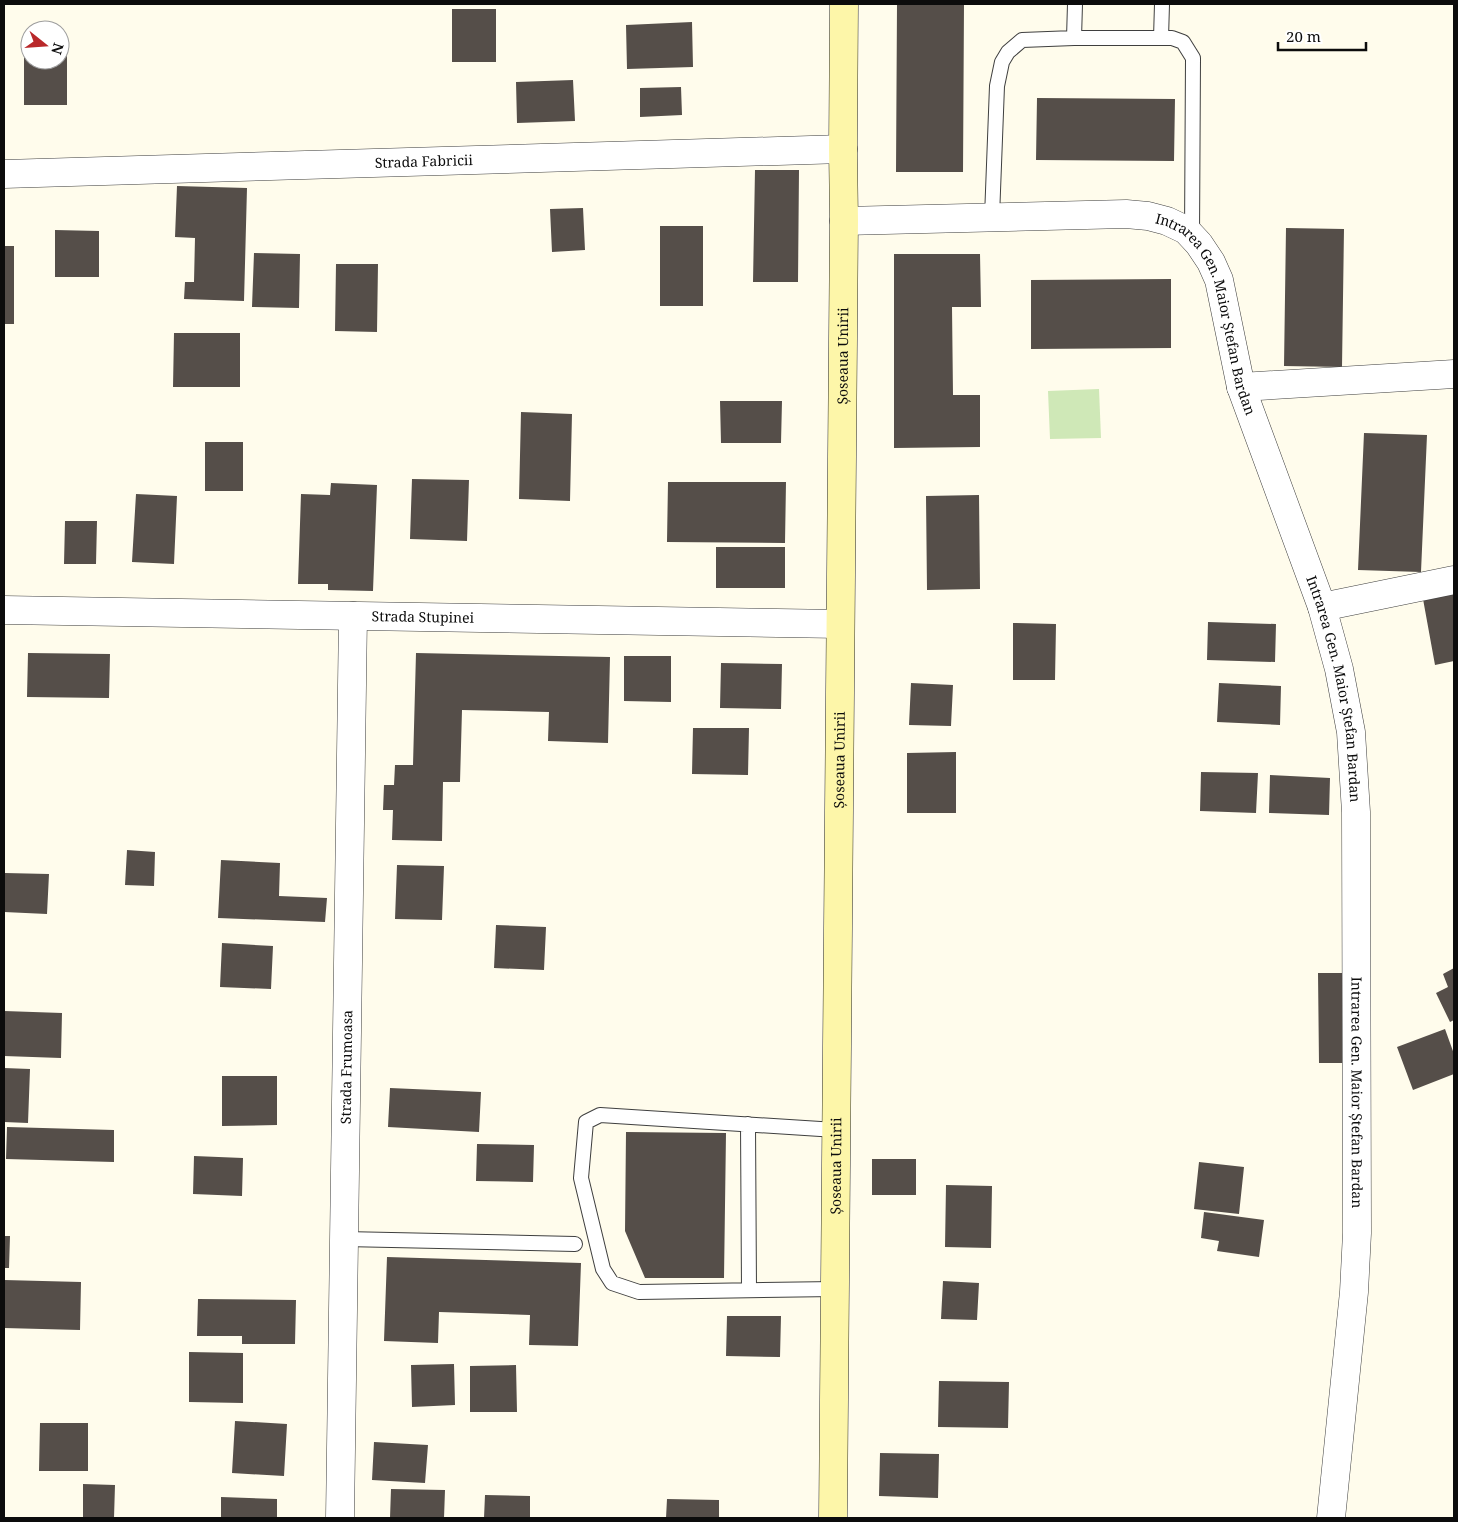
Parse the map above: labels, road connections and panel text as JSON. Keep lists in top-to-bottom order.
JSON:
{
  "streets": {
    "main road": ["Șoseaua Unirii"],
    "street": [
      "Strada Fabricii",
      "Intrarea Gen. Maior Ștefan Bardan",
      "Strada Stupinei",
      "Strada Frumoasa"
    ]
  },
  "crossings": [
    ["Strada Fabricii", "Șoseaua Unirii"],
    ["Intrarea Gen. Maior Ștefan Bardan", "Șoseaua Unirii"],
    ["Șoseaua Unirii", "Strada Stupinei"],
    ["Strada Stupinei", "Strada Frumoasa"]
  ],
  "scale_bar": "20 m",
  "north": "right"
}
